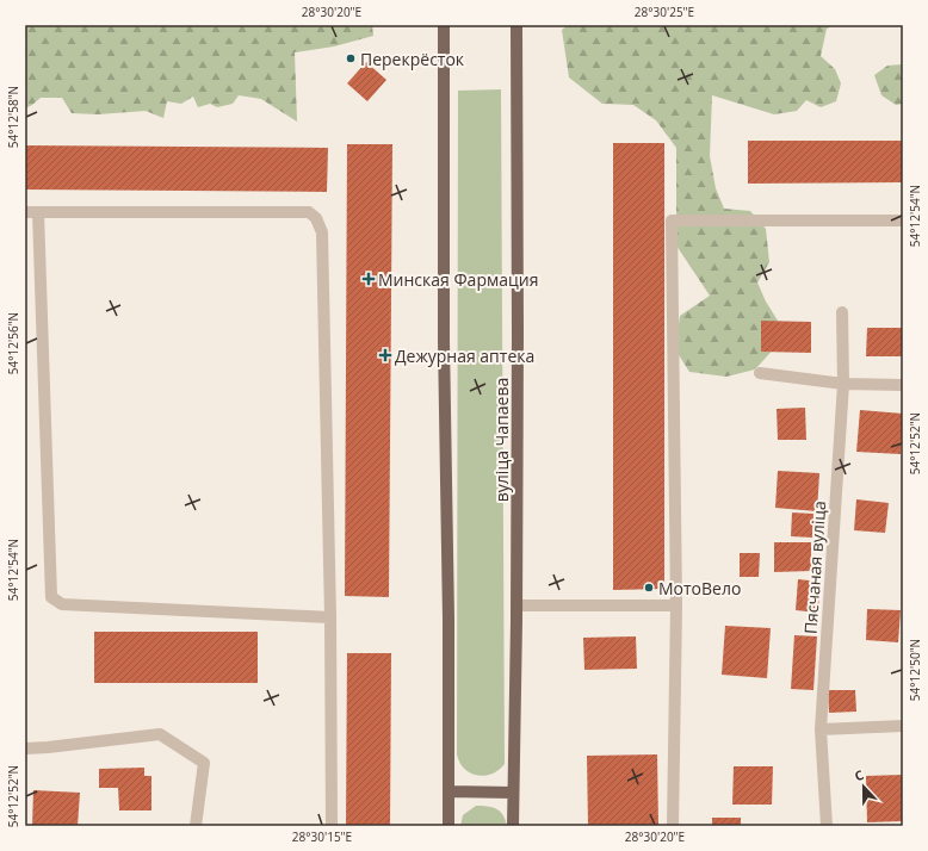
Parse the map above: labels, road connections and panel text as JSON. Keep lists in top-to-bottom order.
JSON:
{
  "streets": {
    "main road": ["вуліца Чапаева"],
    "street": ["Пясчаная вуліца"]
  },
  "places": {
    "other": ["Перекрёсток", "МотоВело"],
    "health": ["Минская Фармация", "Дежурная аптека"]
  },
  "north": "top",
  "coordinates": [
    "28°30'20\"E",
    "28°30'25\"E",
    "54°12'58\"N",
    "54°12'54\"N",
    "54°12'56\"N",
    "54°12'52\"N",
    "54°12'50\"N",
    "28°30'15\"E"
  ]
}
